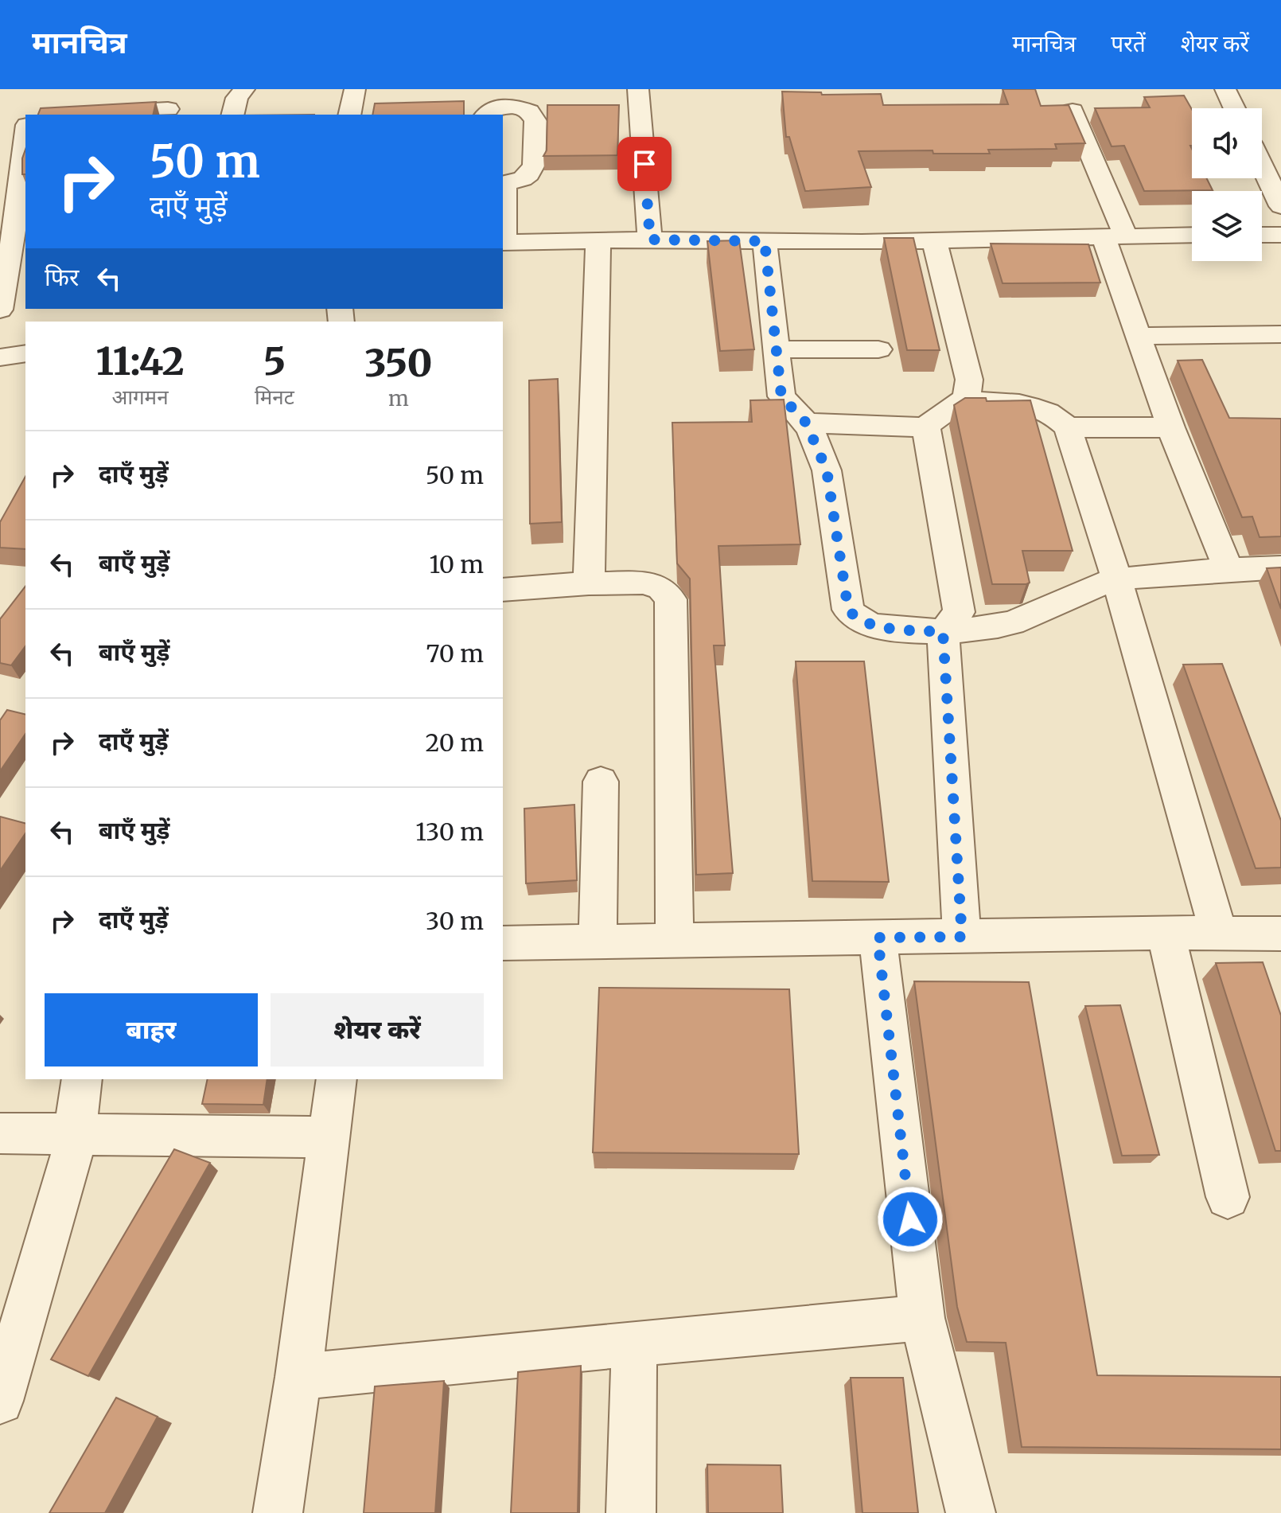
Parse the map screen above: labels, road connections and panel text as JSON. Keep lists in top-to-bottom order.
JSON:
{
  "page": {
    "header": "मानचित्र",
    "nav": ["मानचित्र", "परतें", "शेयर करें"],
    "turn": ["50 m", "दाएँ मुड़ें"],
    "then": "फिर",
    "eta": [
      "11:42",
      "आगमन",
      "5",
      "मिनट",
      "350",
      "m"
    ],
    "list": [
      {
        "name": "दाएँ मुड़ें",
        "value": "50 m"
      },
      {
        "name": "बाएँ मुड़ें",
        "value": "10 m"
      },
      {
        "name": "बाएँ मुड़ें",
        "value": "70 m"
      },
      {
        "name": "दाएँ मुड़ें",
        "value": "20 m"
      },
      {
        "name": "बाएँ मुड़ें",
        "value": "130 m"
      },
      {
        "name": "दाएँ मुड़ें",
        "value": "30 m"
      }
    ],
    "buttons": ["बाहर", "शेयर करें"]
  }
}
